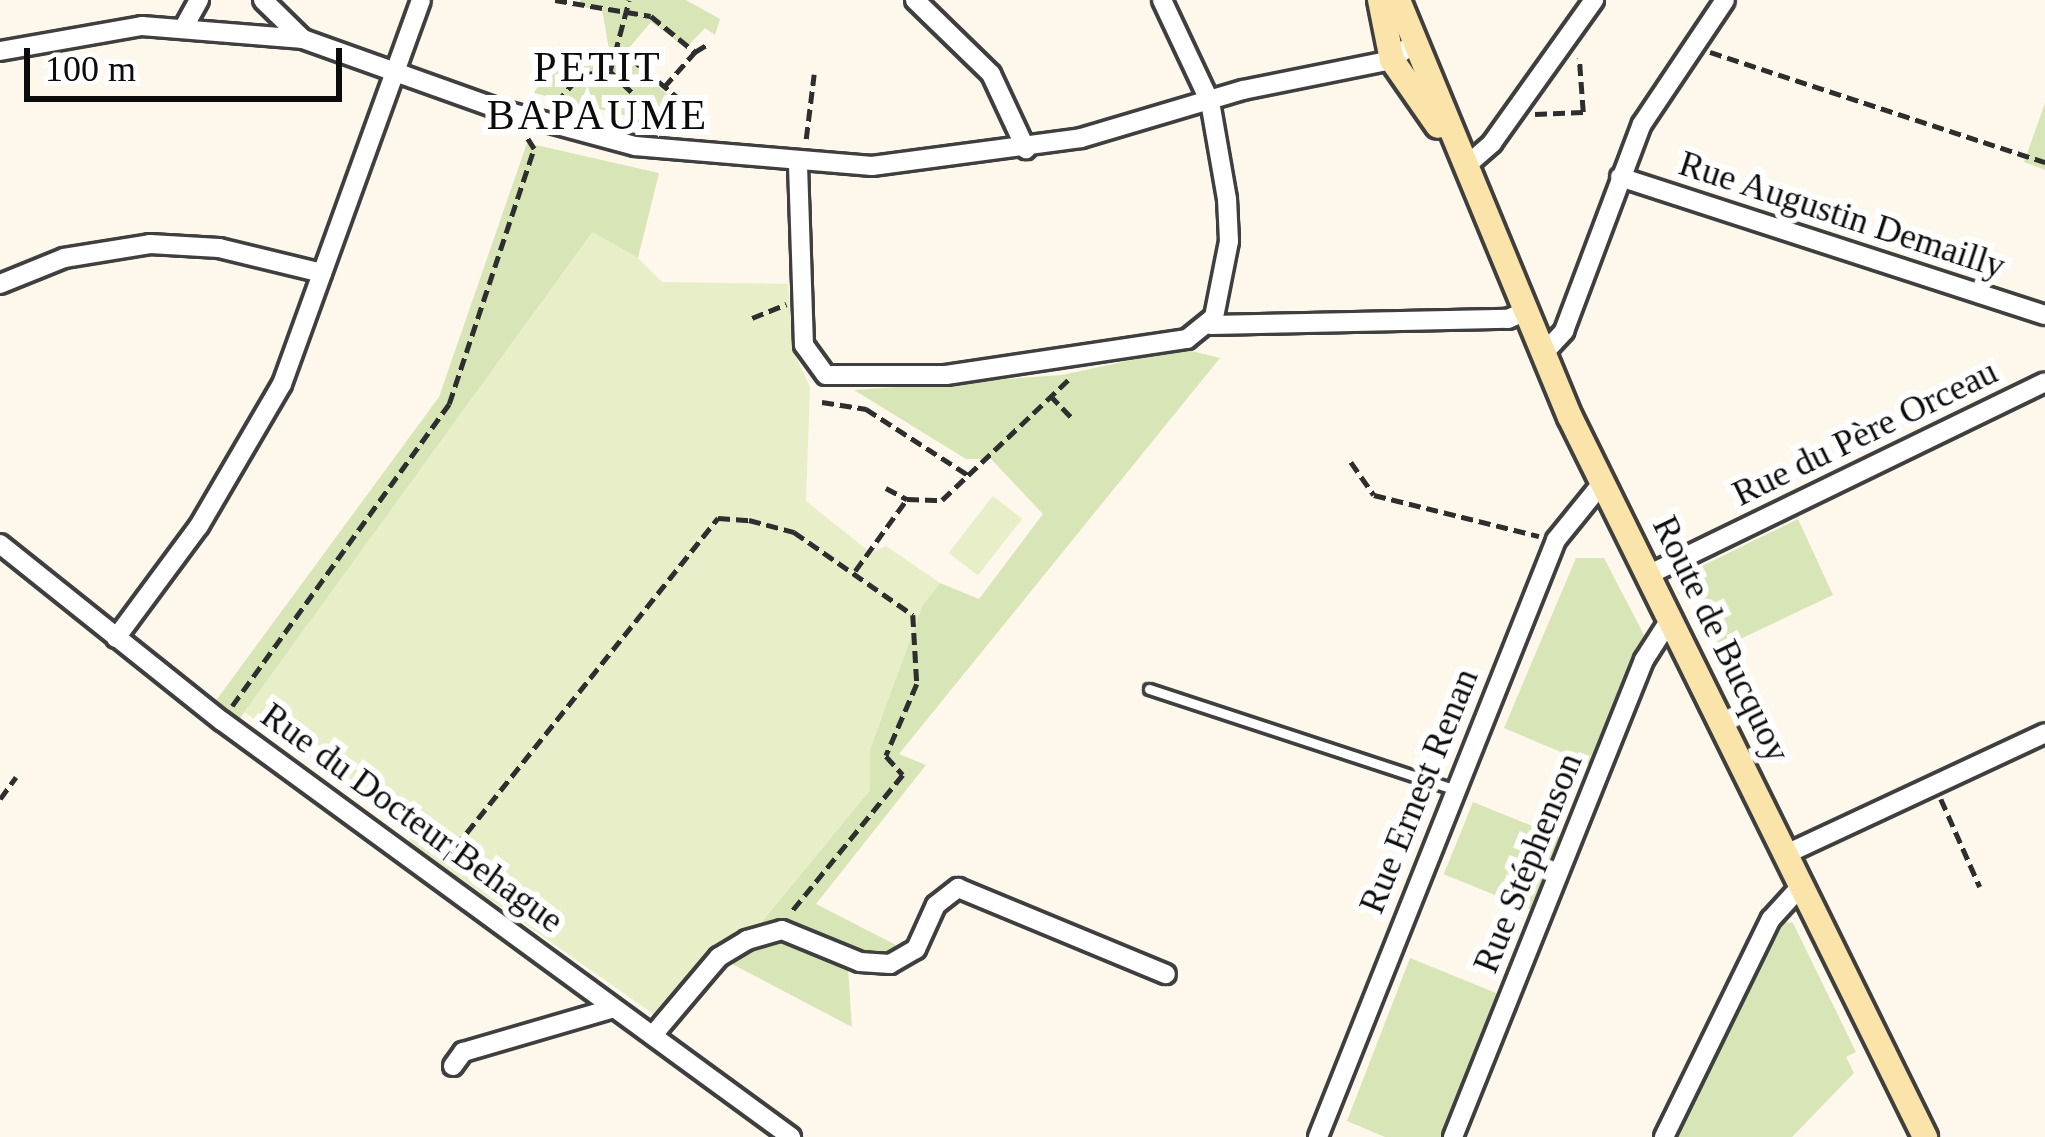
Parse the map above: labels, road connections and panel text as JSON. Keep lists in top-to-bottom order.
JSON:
{
  "streets": {
    "main road": ["Route de Bucquoy"],
    "street": [
      "Rue Augustin Demailly",
      "Rue du Père Orceau",
      "Rue Ernest Renan",
      "Rue du Docteur Behague",
      "Rue Stéphenson"
    ]
  },
  "crossings": [
    ["Rue du Père Orceau", "Route de Bucquoy"],
    ["Route de Bucquoy", "Rue Ernest Renan"],
    ["Route de Bucquoy", "Rue Stéphenson"]
  ],
  "districts": ["PETIT BAPAUME"],
  "scale_bar": "100 m"
}
